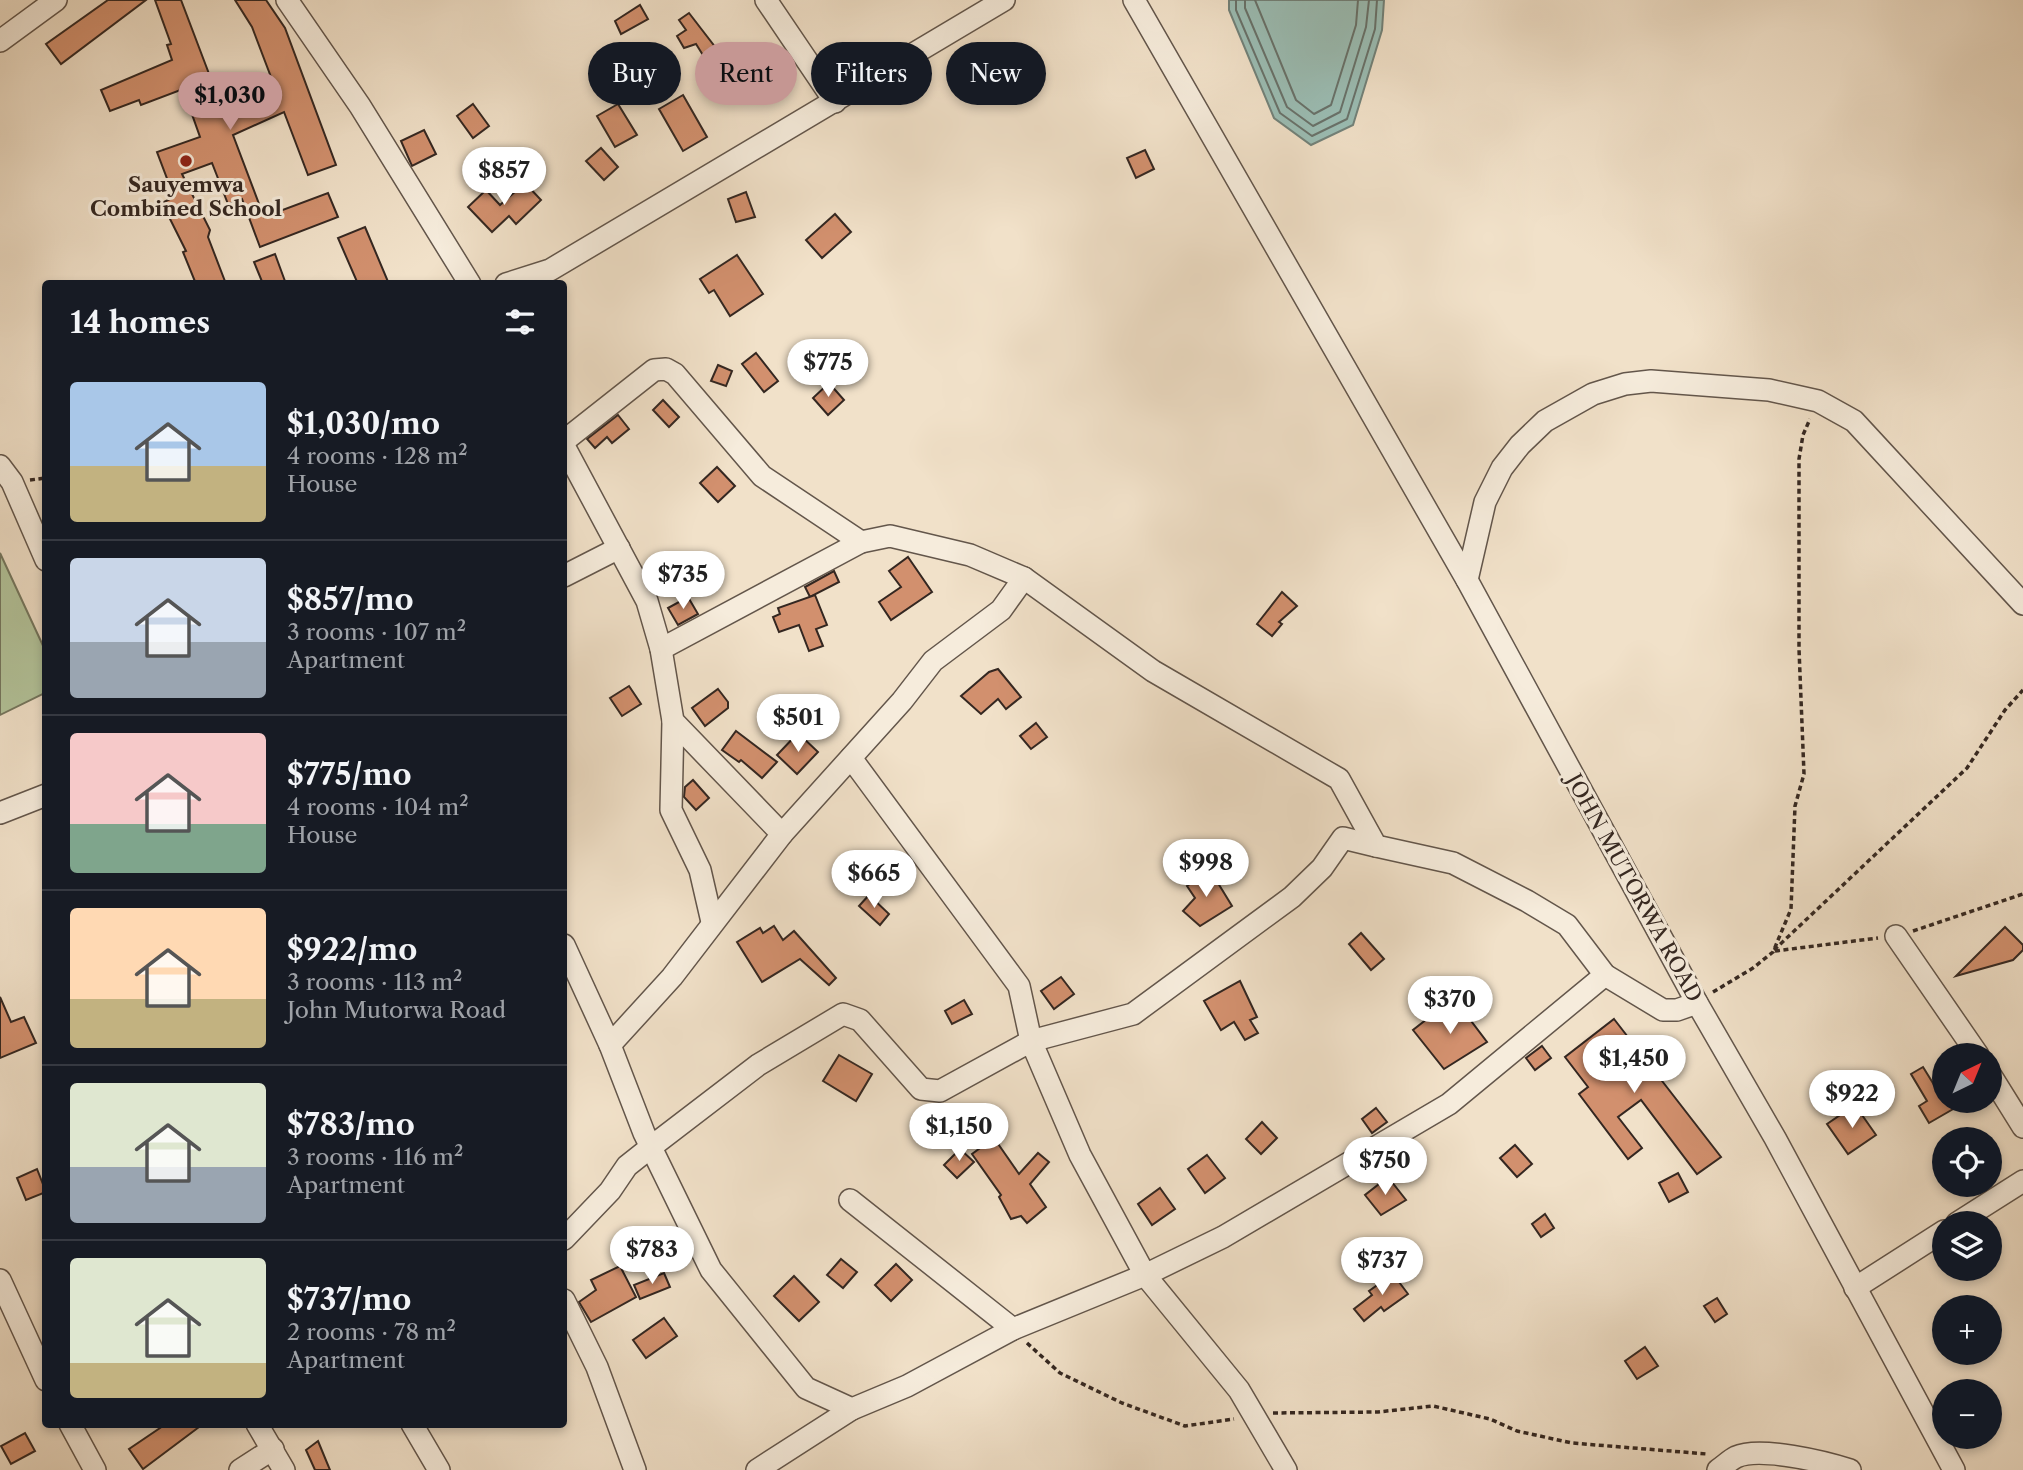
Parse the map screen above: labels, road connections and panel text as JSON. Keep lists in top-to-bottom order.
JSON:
{
  "streets": {
    "street": ["JOHN MUTORWA ROAD"]
  },
  "places": ["Sauyemwa Combined School"],
  "north": "top right",
  "page": {
    "chip": [
      "Buy",
      "Rent",
      "Filters",
      "New"
    ],
    "price": [
      "$1,030",
      "$857",
      "$775",
      "$735",
      "$501",
      "$998",
      "$665",
      "$370",
      "$1,450",
      "$922",
      "$1,150",
      "$750",
      "$783",
      "$737"
    ],
    "heading": "14 homes",
    "list": [
      {
        "name": "$1,030/mo",
        "note": "4 rooms · 128 m² · House"
      },
      {
        "name": "$857/mo",
        "note": "3 rooms · 107 m² · Apartment"
      },
      {
        "name": "$775/mo",
        "note": "4 rooms · 104 m² · House"
      },
      {
        "name": "$922/mo",
        "note": "3 rooms · 113 m² · John Mutorwa Road"
      },
      {
        "name": "$783/mo",
        "note": "3 rooms · 116 m² · Apartment"
      },
      {
        "name": "$737/mo",
        "note": "2 rooms · 78 m² · Apartment"
      }
    ],
    "map_buttons": ["+", "−"]
  }
}
